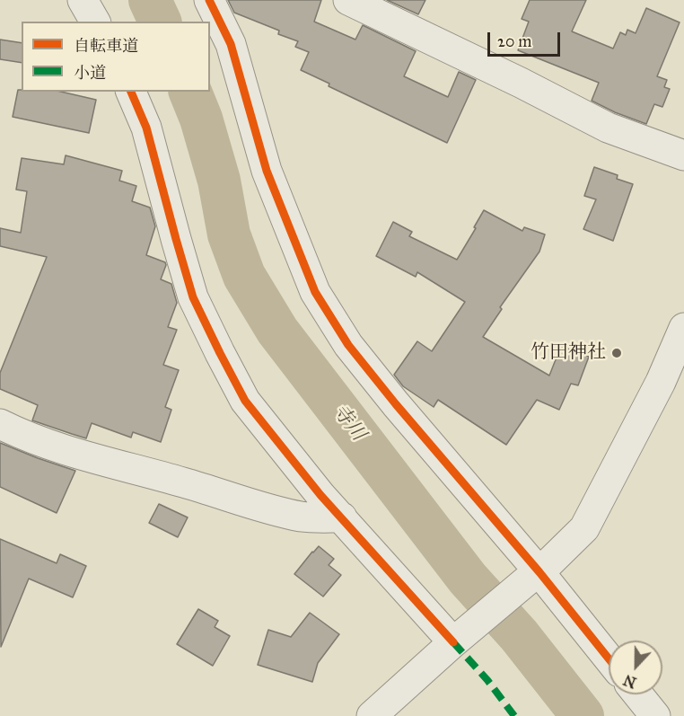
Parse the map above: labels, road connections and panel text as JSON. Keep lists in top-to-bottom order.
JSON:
{
  "water": ["寺川"],
  "places": ["竹田神社"],
  "legend": ["自転車道", "小道"],
  "scale_bar": "20 m",
  "north": "bottom"
}
